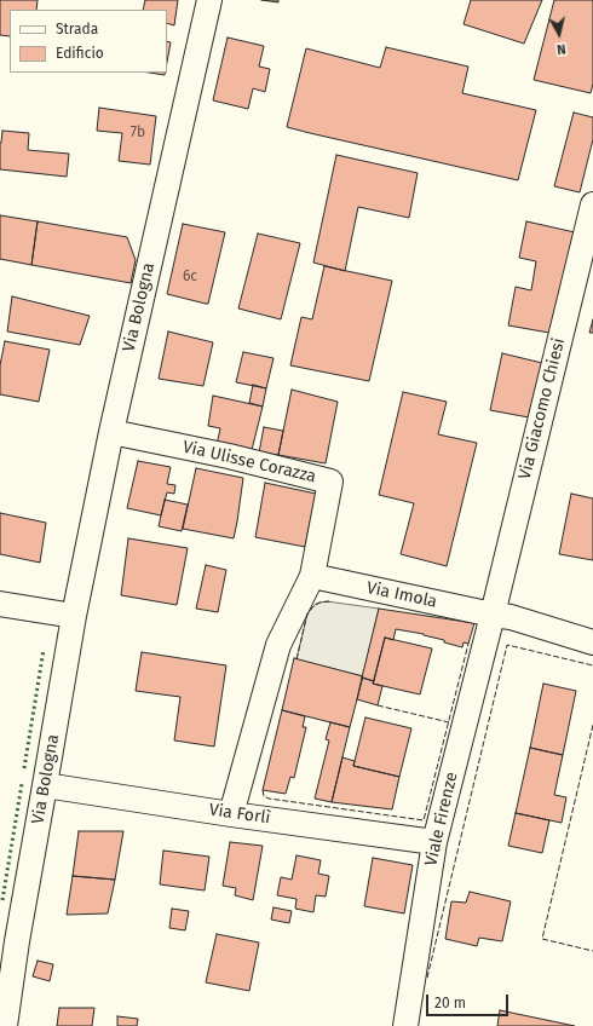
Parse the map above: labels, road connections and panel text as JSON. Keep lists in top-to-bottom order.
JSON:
{
  "streets": {
    "street": [
      "Via Bologna",
      "Via Giacomo Chiesi",
      "Via Ulisse Corazza",
      "Via Imola",
      "Via Forlì",
      "Viale Firenze"
    ]
  },
  "crossings": [
    ["Via Bologna", "Via Ulisse Corazza"],
    ["Via Bologna", "Via Forlì"],
    ["Via Giacomo Chiesi", "Via Imola"],
    ["Via Giacomo Chiesi", "Viale Firenze"],
    ["Via Ulisse Corazza", "Via Imola"],
    ["Via Ulisse Corazza", "Via Forlì"],
    ["Via Imola", "Viale Firenze"],
    ["Via Forlì", "Viale Firenze"]
  ],
  "house_numbers": ["7b", "6c"],
  "legend": ["Strada", "Edificio"],
  "scale_bar": "20 m",
  "north": "bottom"
}
